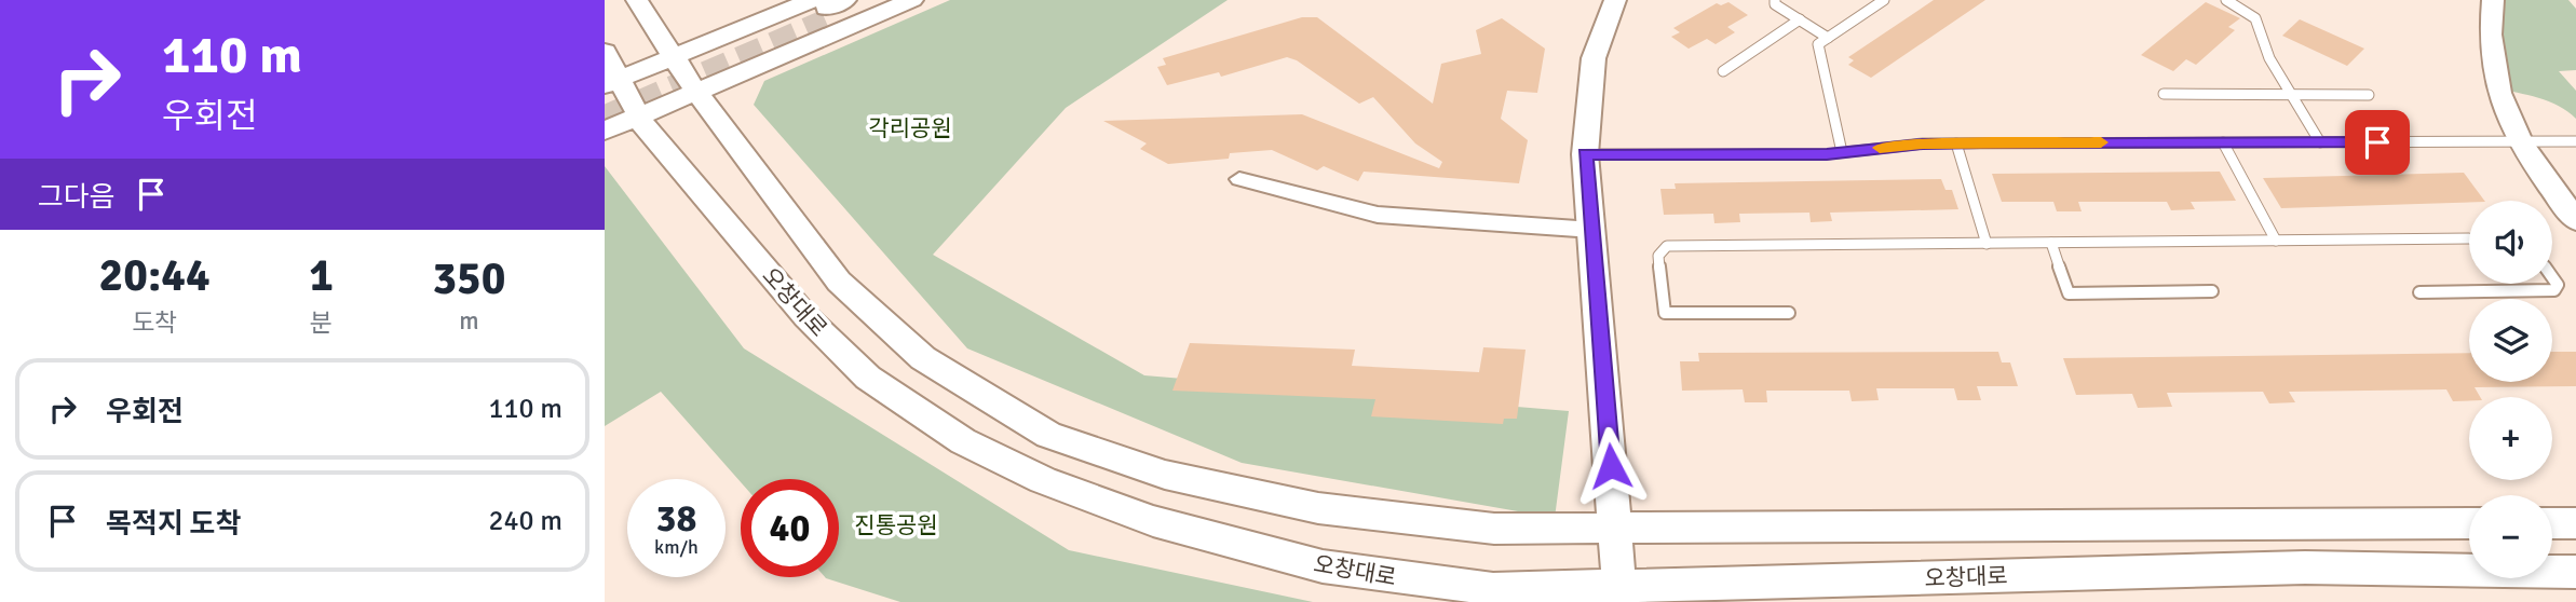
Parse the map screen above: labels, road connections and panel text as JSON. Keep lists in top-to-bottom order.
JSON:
{
  "streets": {
    "main road": ["오창대로"]
  },
  "parks": ["각리공원", "진통공원"],
  "page": {
    "turn": ["110 m", "우회전"],
    "then": "그다음",
    "map_buttons": ["+", "−"],
    "eta": [
      "20:44",
      "도착",
      "1",
      "분",
      "350",
      "m"
    ],
    "list": [
      {
        "name": "우회전",
        "value": "110 m"
      },
      {
        "name": "목적지 도착",
        "value": "240 m"
      }
    ],
    "speed": "38 km/h",
    "limit": "40"
  }
}
